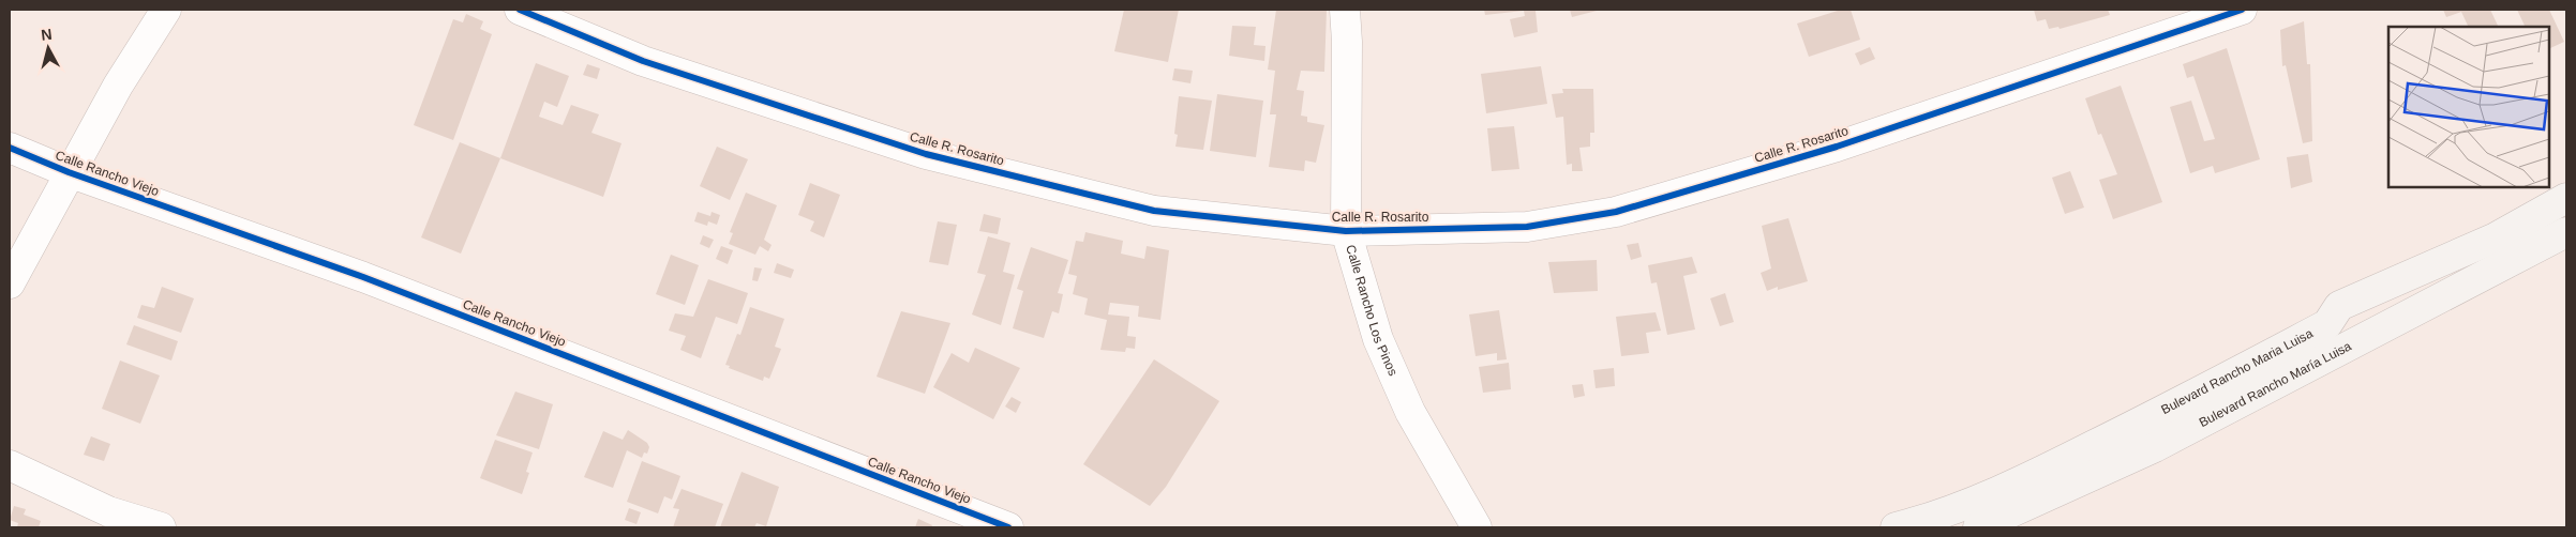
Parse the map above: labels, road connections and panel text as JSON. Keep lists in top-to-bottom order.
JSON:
{
  "streets": {
    "street": [
      "Calle R. Rosarito",
      "Calle Rancho Viejo",
      "Calle Rancho Los Pinos",
      "Bulevard Rancho Maria Luisa",
      "Bulevard Rancho María Luisa"
    ]
  },
  "crossings": [
    ["Calle R. Rosarito", "Calle Rancho Los Pinos"]
  ],
  "north": "top"
}
